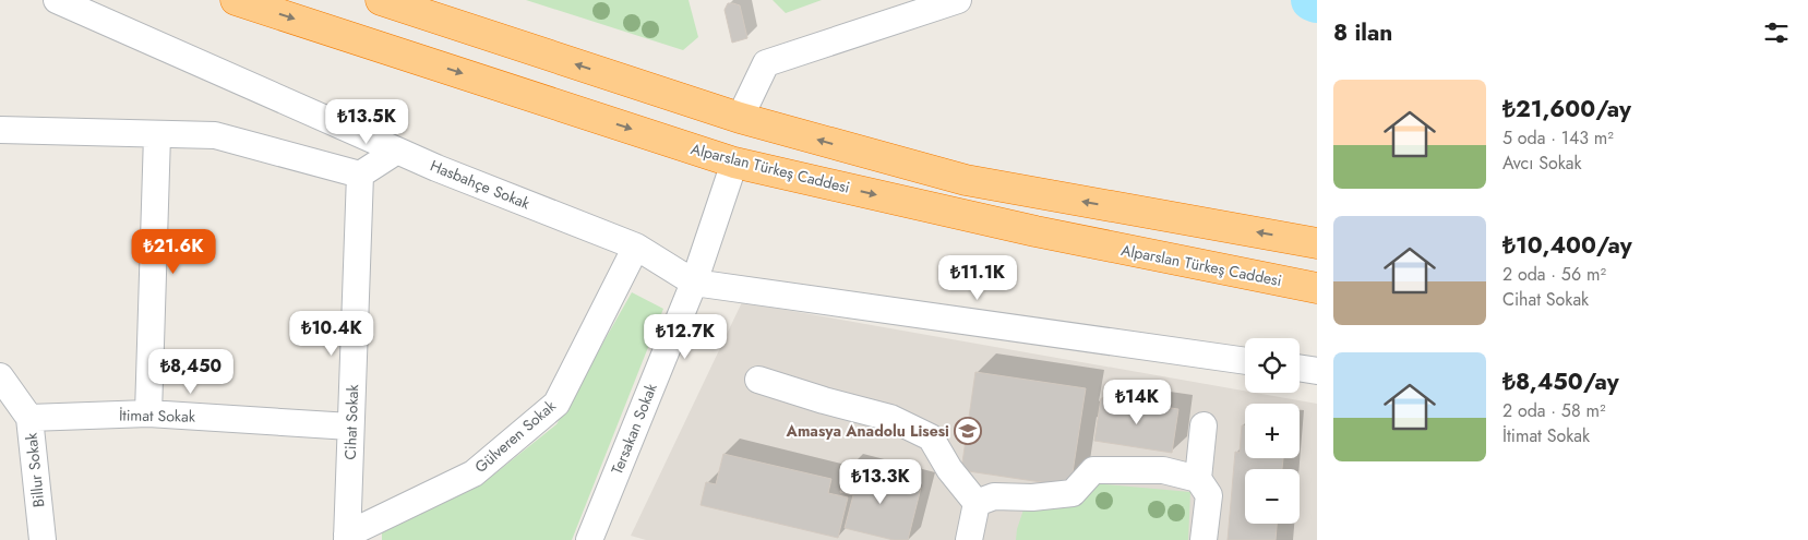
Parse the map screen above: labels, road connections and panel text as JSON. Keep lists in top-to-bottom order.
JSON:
{
  "streets": {
    "highway": ["Alparslan Türkeş Caddesi"],
    "street": [
      "Hasbahçe Sokak",
      "İtimat Sokak",
      "Cihat Sokak",
      "Tersakan Sokak",
      "Gülveren Sokak",
      "Billur Sokak"
    ]
  },
  "crossings": [
    ["Alparslan Türkeş Caddesi", "Tersakan Sokak"],
    ["Hasbahçe Sokak", "Tersakan Sokak"],
    ["Hasbahçe Sokak", "Gülveren Sokak"],
    ["İtimat Sokak", "Cihat Sokak"],
    ["İtimat Sokak", "Billur Sokak"],
    ["Cihat Sokak", "Gülveren Sokak"]
  ],
  "places": {
    "school or university": ["Amasya Anadolu Lisesi"]
  },
  "page": {
    "heading": "8 ilan",
    "list": [
      {
        "name": "₺21,600/ay",
        "note": "5 oda · 143 m² · Avcı Sokak"
      },
      {
        "name": "₺10,400/ay",
        "note": "2 oda · 56 m² · Cihat Sokak"
      },
      {
        "name": "₺8,450/ay",
        "note": "2 oda · 58 m² · İtimat Sokak"
      }
    ],
    "price": [
      "₺13.5K",
      "₺21.6K",
      "₺11.1K",
      "₺10.4K",
      "₺12.7K",
      "₺8,450",
      "₺14K",
      "₺13.3K"
    ],
    "map_buttons": ["+", "−"]
  }
}
